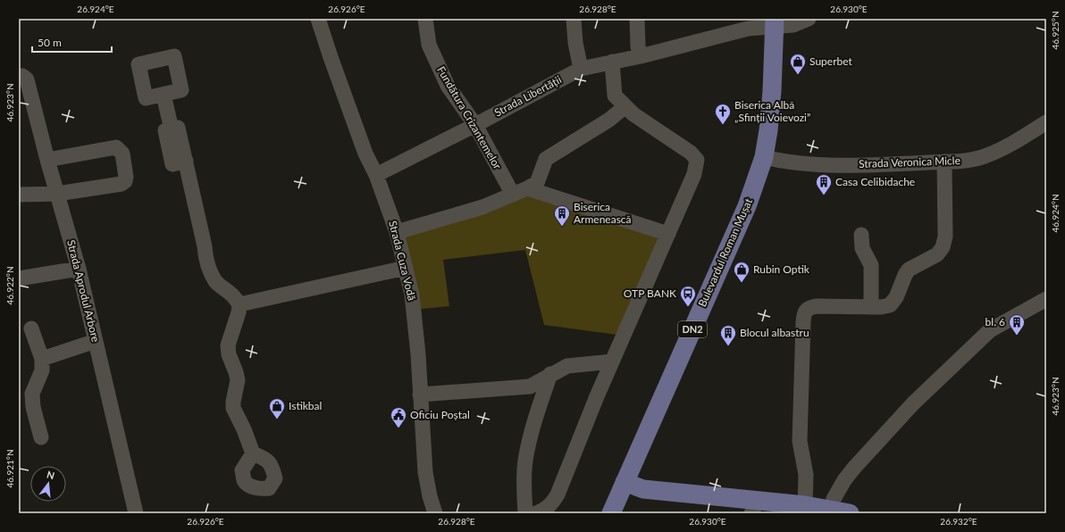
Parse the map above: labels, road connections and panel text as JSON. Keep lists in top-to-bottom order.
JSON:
{
  "streets": {
    "main road": ["Bulevardul Roman Mușat", "DN2"],
    "street": [
      "Strada Libertății",
      "Fundătura Crizantemelor",
      "Strada Veronica Micle",
      "Strada Cuza Vodă",
      "Strada Aprodul Arbore"
    ]
  },
  "crossings": [
    ["Strada Libertății", "Fundătura Crizantemelor"],
    ["Strada Libertății", "Bulevardul Roman Mușat"],
    ["Strada Libertății", "Strada Cuza Vodă"],
    ["Strada Veronica Micle", "Bulevardul Roman Mușat"]
  ],
  "places": {
    "shop": ["Superbet", "Rubin Optik", "Istikbal"],
    "church": ["Biserica Albă „Sfinții Voievozi”"],
    "building": [
      "Casa Celibidache",
      "Biserica Armenească",
      "bl. 6",
      "Blocul albastru"
    ],
    "bus stop": ["OTP BANK"],
    "public building": ["Oficiu Poștal"]
  },
  "scale_bar": "50 m",
  "north": "top",
  "coordinates": [
    "26.924°E",
    "26.926°E",
    "26.928°E",
    "26.930°E",
    "46.925°N",
    "46.923°N",
    "46.924°N",
    "46.922°N",
    "46.921°N",
    "26.932°E"
  ]
}
